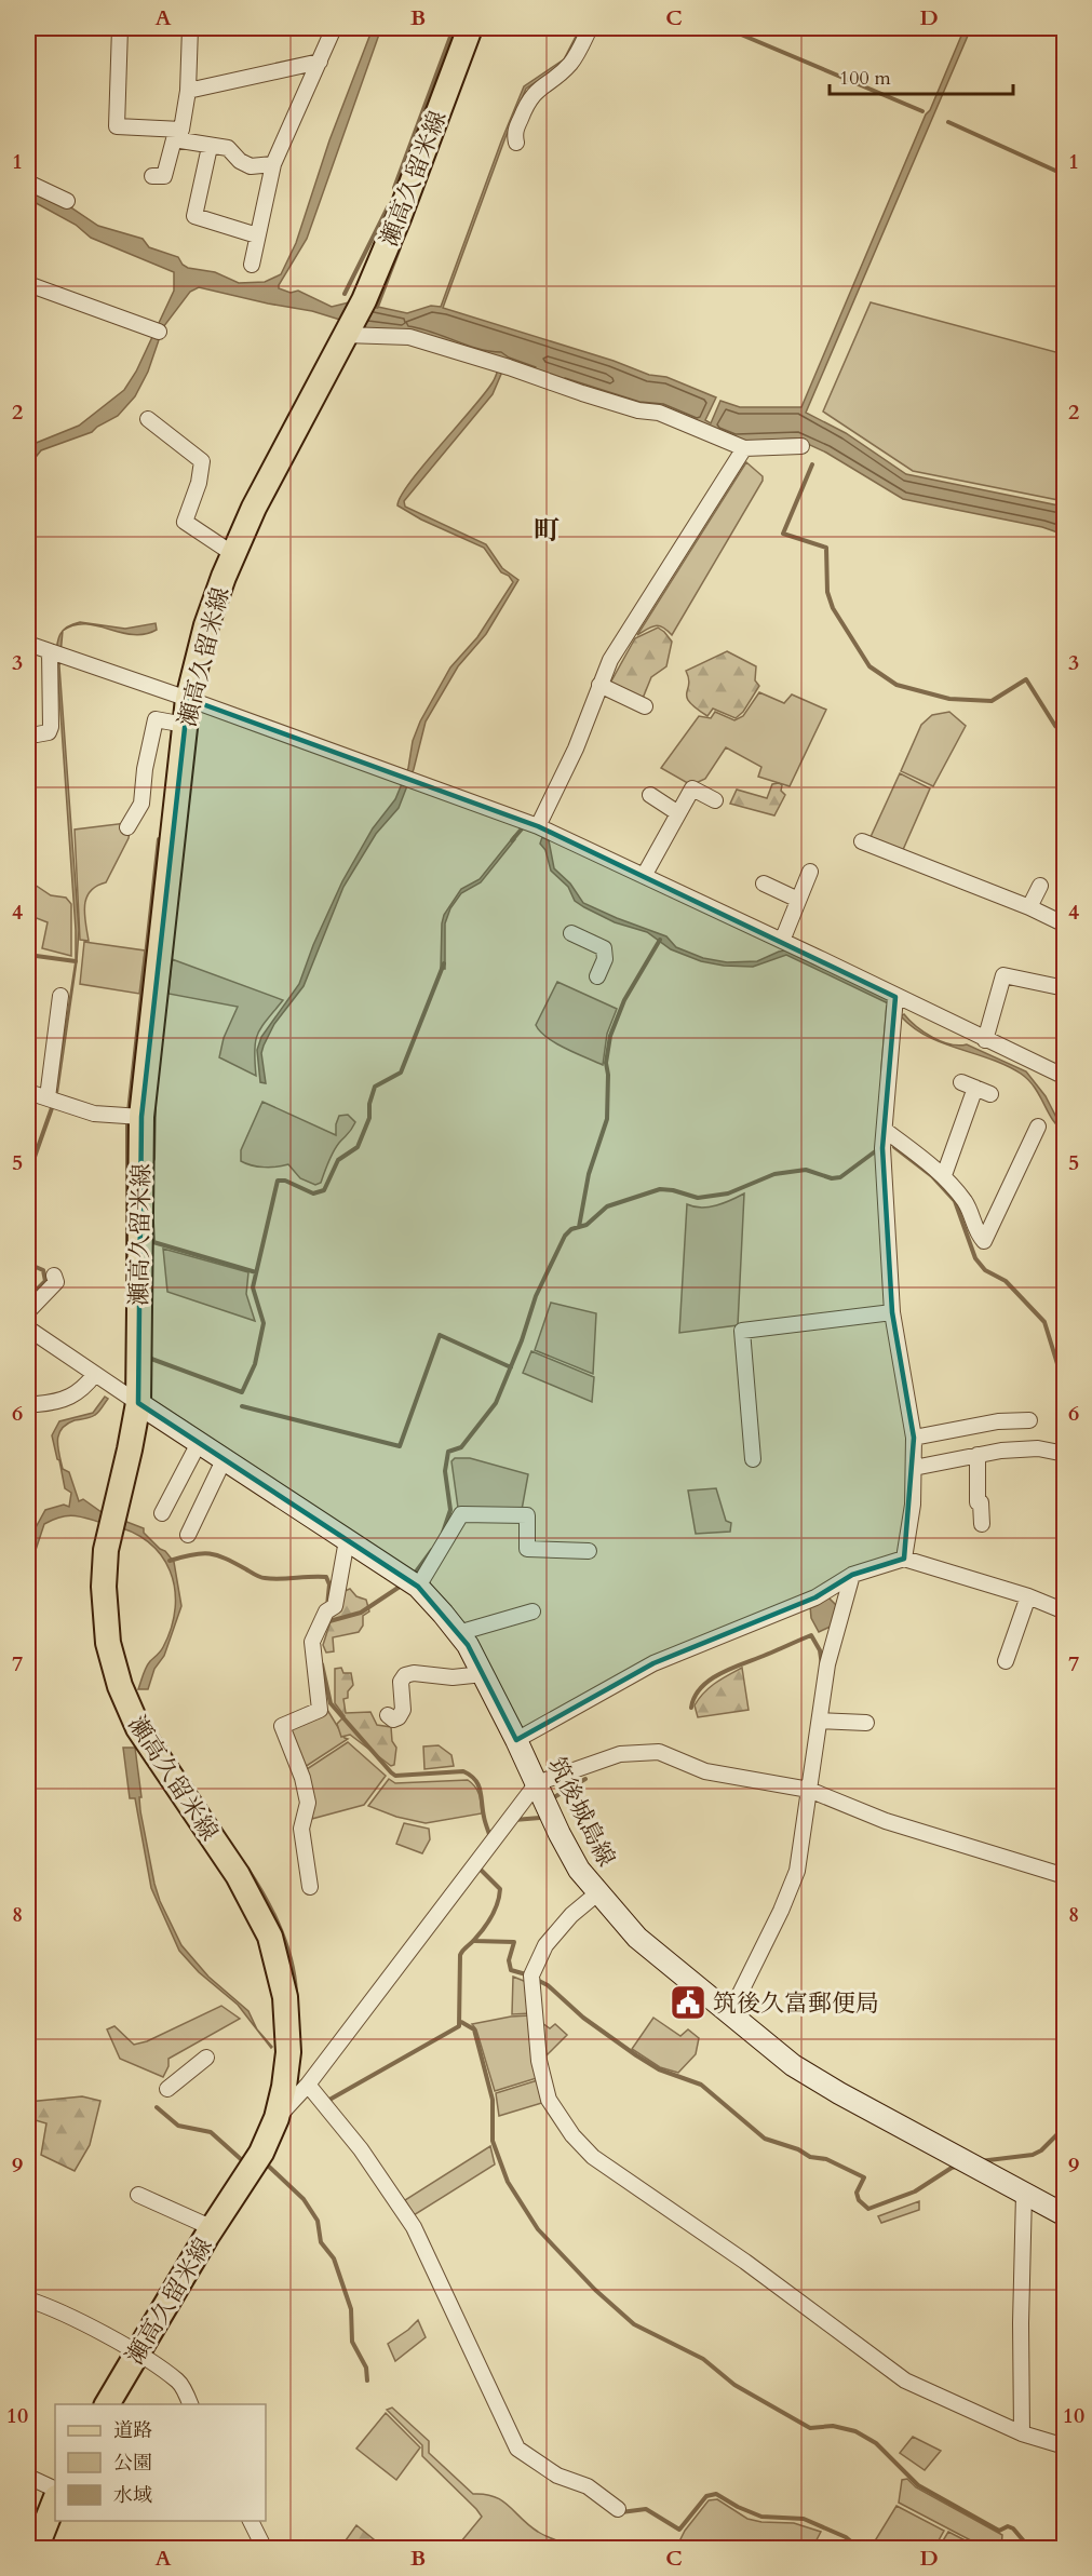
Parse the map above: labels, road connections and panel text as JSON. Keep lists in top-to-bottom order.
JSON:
{
  "streets": {
    "main road": ["瀬高久留米線"],
    "street": ["筑後城島線"]
  },
  "crossings": [
    ["瀬高久留米線", "筑後城島線"]
  ],
  "districts": ["町"],
  "places": {
    "public building": ["筑後久富郵便局"]
  },
  "legend": ["道路", "公園", "水域"],
  "scale_bar": "100 m",
  "grid": {
    "columns": [
      "A",
      "B",
      "C",
      "D"
    ],
    "rows": [
      "1",
      "2",
      "3",
      "4",
      "5",
      "6",
      "7",
      "8",
      "9",
      "10"
    ]
  }
}
